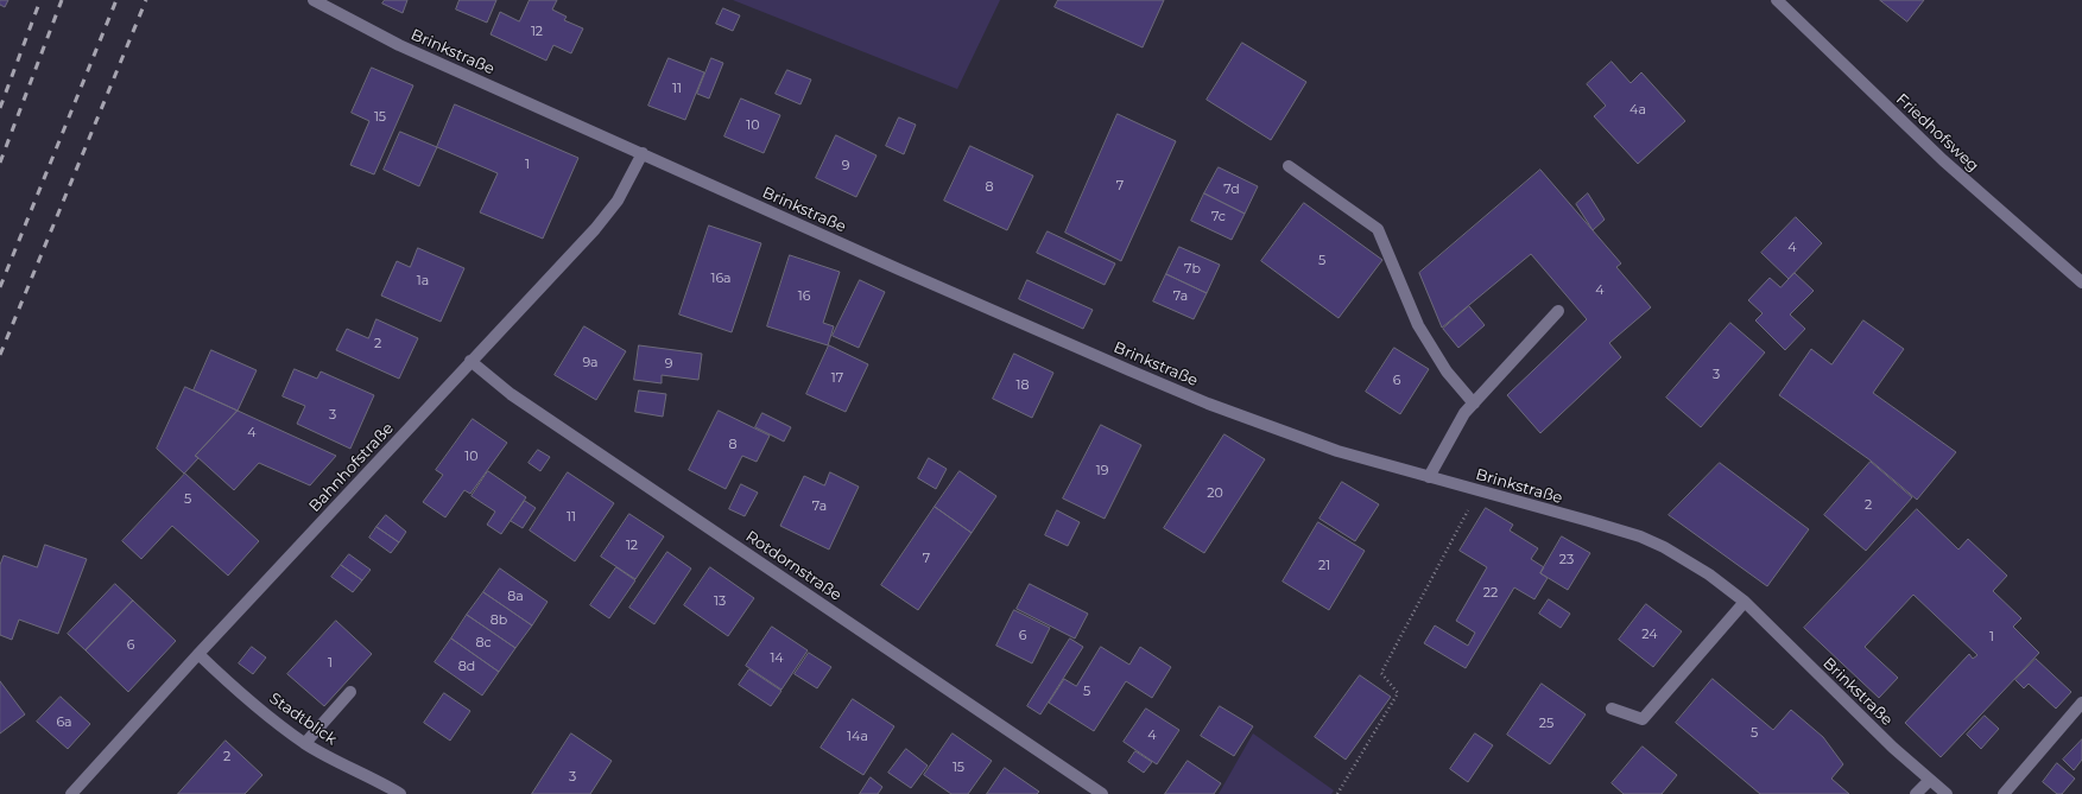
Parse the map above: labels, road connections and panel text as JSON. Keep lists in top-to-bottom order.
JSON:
{
  "streets": {
    "street": [
      "Brinkstraße",
      "Friedhofsweg",
      "Bahnhofstraße",
      "Rotdornstraße",
      "Stadtblick"
    ]
  },
  "crossings": [
    ["Brinkstraße", "Bahnhofstraße"],
    ["Bahnhofstraße", "Rotdornstraße"],
    ["Bahnhofstraße", "Stadtblick"]
  ],
  "house_numbers": [
    "12",
    "11",
    "4a",
    "15",
    "10",
    "1",
    "9",
    "7",
    "8",
    "7d",
    "7c",
    "4",
    "5",
    "7b",
    "16a",
    "1a",
    "4",
    "16",
    "7a",
    "2",
    "9a",
    "9",
    "3",
    "17",
    "6",
    "18",
    "3",
    "4",
    "8",
    "10",
    "19",
    "20",
    "5",
    "2",
    "7a",
    "11",
    "12",
    "7",
    "23",
    "21",
    "22",
    "8a",
    "13",
    "8b",
    "24",
    "6",
    "1",
    "8c",
    "6",
    "14",
    "1",
    "8d",
    "5",
    "6a",
    "25",
    "5",
    "4",
    "14a",
    "2",
    "15",
    "3"
  ]
}
